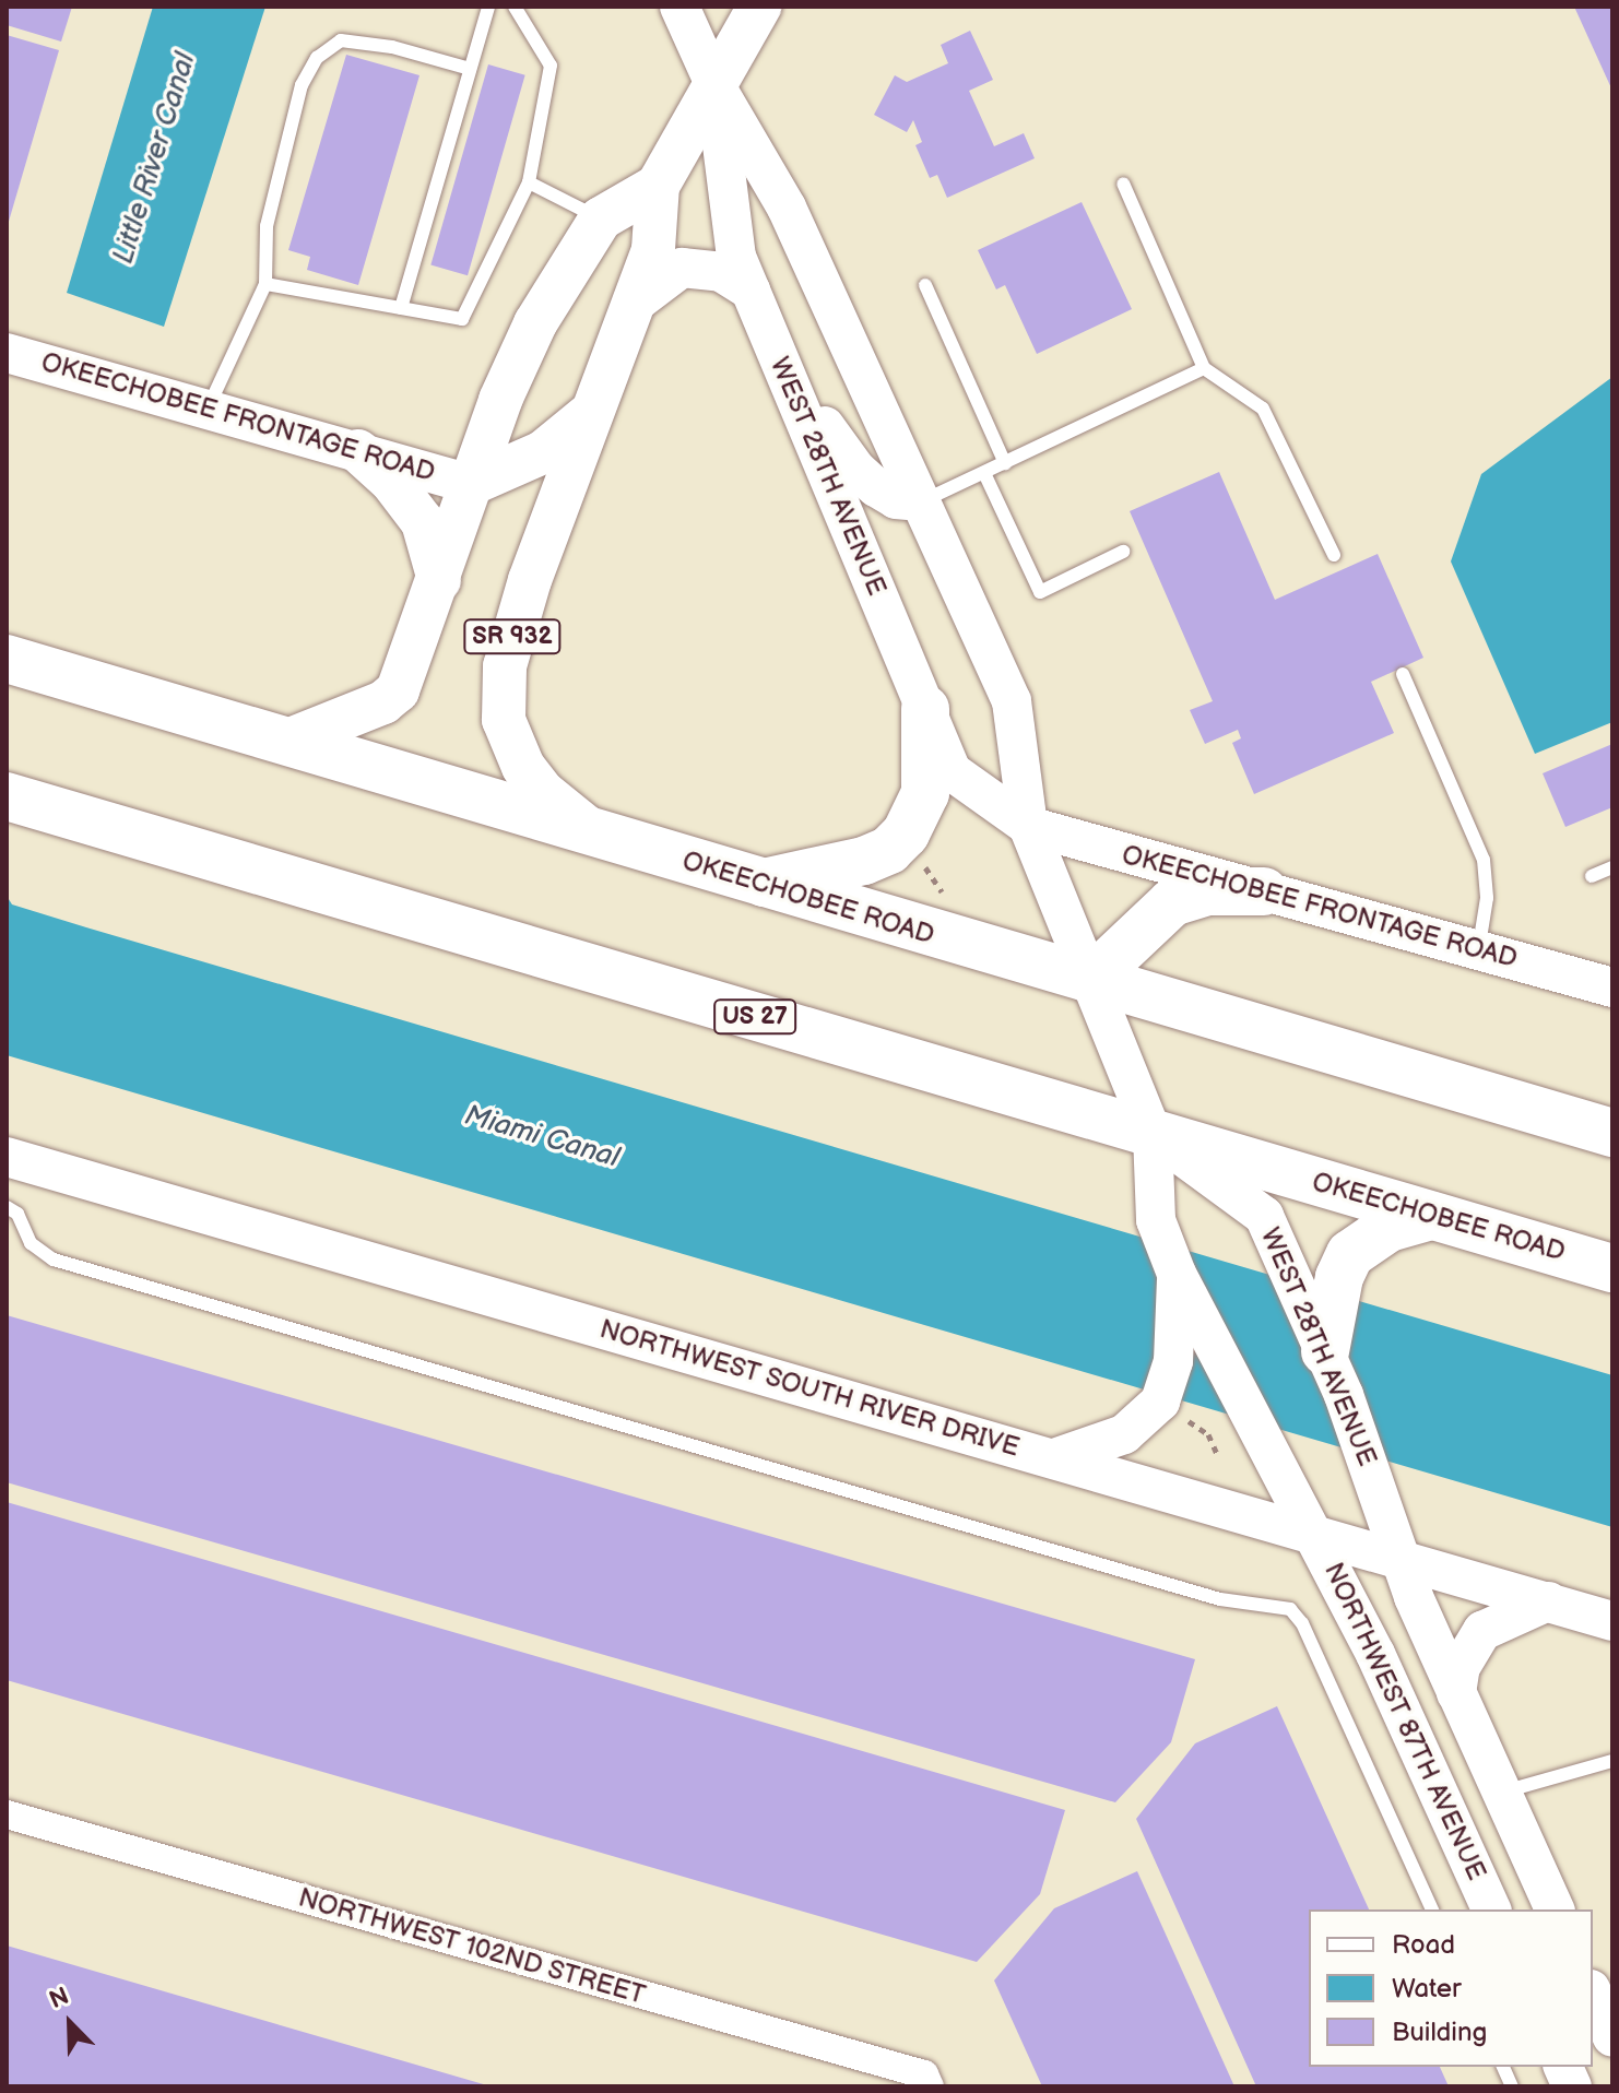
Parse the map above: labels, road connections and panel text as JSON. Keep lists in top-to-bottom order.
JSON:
{
  "streets": {
    "highway": ["OKEECHOBEE ROAD", "US 27"],
    "main road": [
      "OKEECHOBEE FRONTAGE ROAD",
      "WEST 28TH AVENUE",
      "SR 932",
      "NORTHWEST SOUTH RIVER DRIVE",
      "NORTHWEST 87TH AVENUE"
    ],
    "street": ["NORTHWEST 102ND STREET"]
  },
  "crossings": [
    ["OKEECHOBEE FRONTAGE ROAD", "WEST 28TH AVENUE"],
    ["OKEECHOBEE FRONTAGE ROAD", "SR 932"],
    ["WEST 28TH AVENUE", "SR 932"],
    ["WEST 28TH AVENUE", "OKEECHOBEE ROAD"],
    ["WEST 28TH AVENUE", "NORTHWEST SOUTH RIVER DRIVE"],
    ["WEST 28TH AVENUE", "NORTHWEST 87TH AVENUE"],
    ["SR 932", "OKEECHOBEE ROAD"],
    ["NORTHWEST SOUTH RIVER DRIVE", "NORTHWEST 87TH AVENUE"]
  ],
  "water": ["Little River Canal", "Miami Canal"],
  "legend": ["Road", "Water", "Building"],
  "north": "top left"
}
